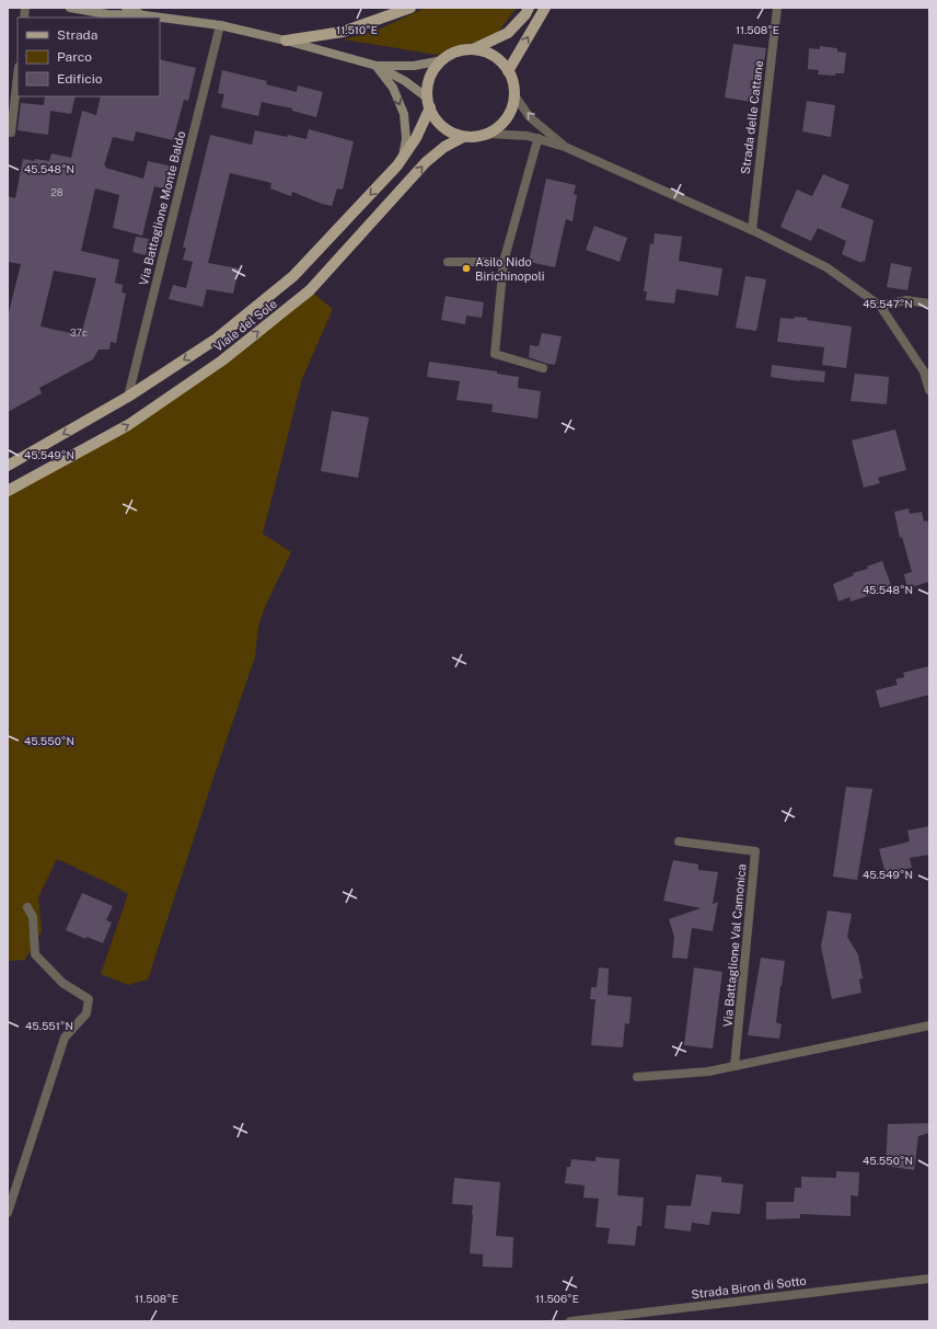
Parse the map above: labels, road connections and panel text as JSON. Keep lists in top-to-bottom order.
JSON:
{
  "streets": {
    "main road": ["Viale del Sole"],
    "street": [
      "Strada delle Cattane",
      "Via Battaglione Monte Baldo",
      "Via Battaglione Val Camonica",
      "Strada Biron di Sotto"
    ]
  },
  "crossings": [
    ["Via Battaglione Monte Baldo", "Viale del Sole"]
  ],
  "places": ["Asilo Nido Birichinopoli"],
  "house_numbers": ["28", "37c"],
  "legend": ["Strada", "Parco", "Edificio"],
  "coordinates": [
    "11.510°E",
    "11.508°E",
    "45.548°N",
    "45.547°N",
    "45.549°N",
    "45.550°N",
    "45.551°N",
    "11.506°E"
  ]
}
